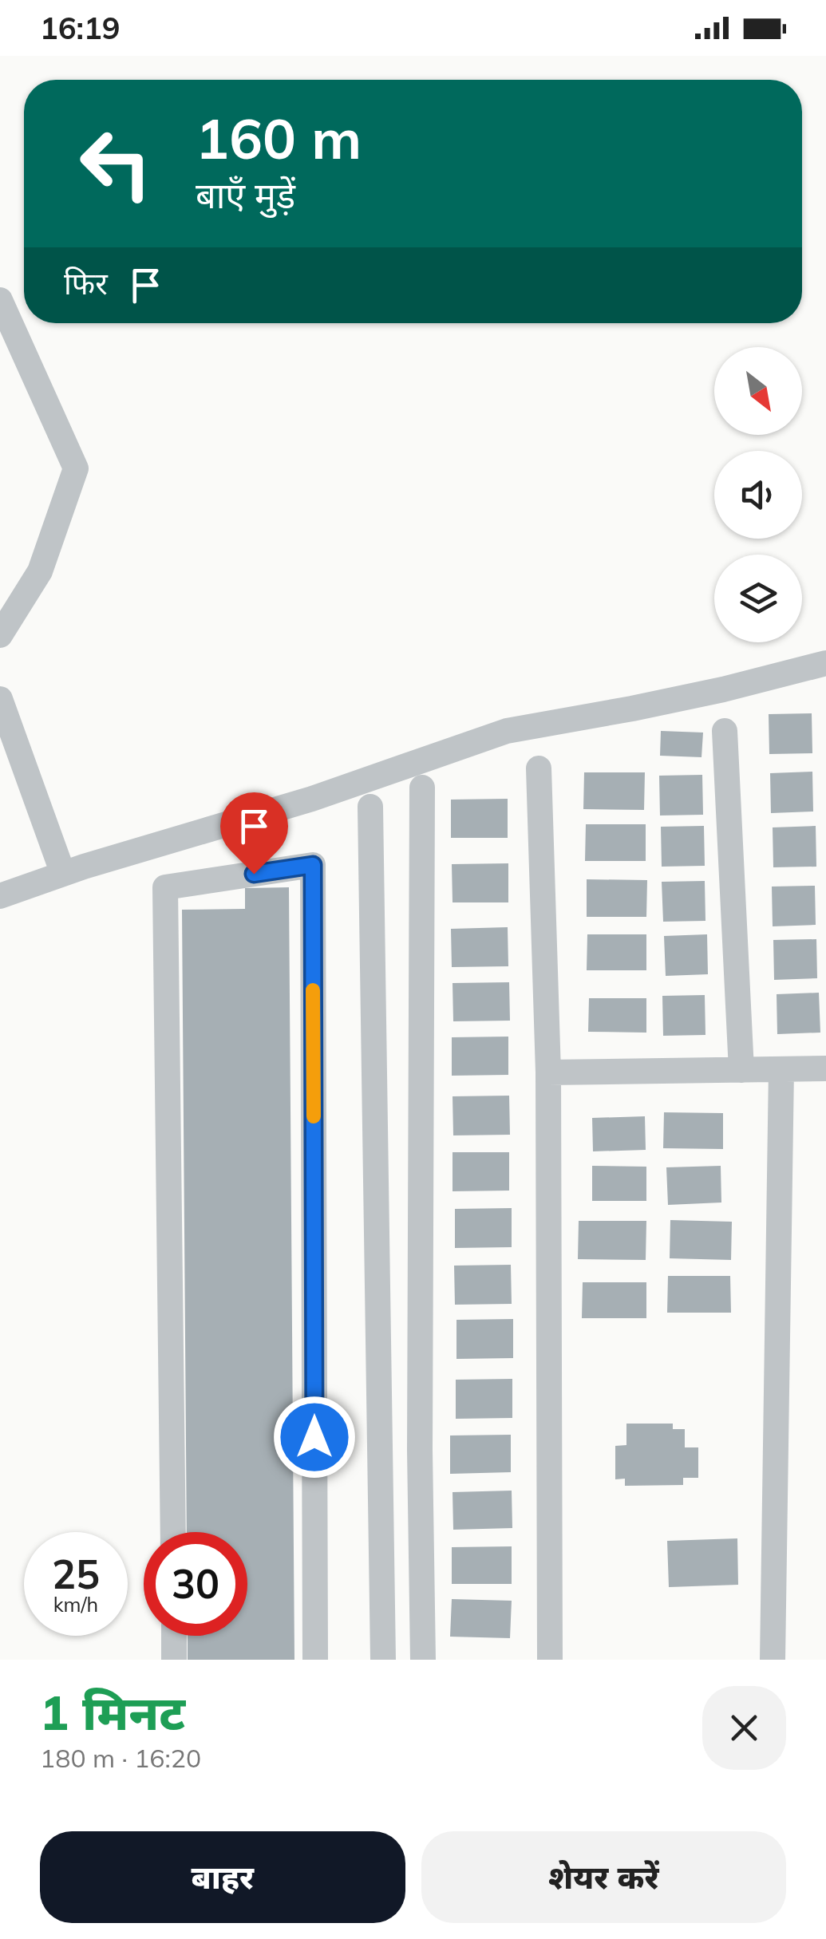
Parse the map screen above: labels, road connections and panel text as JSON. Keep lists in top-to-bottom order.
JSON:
{
  "north": "bottom right",
  "page": {
    "status": "16:19",
    "turn": ["160 m", "बाएँ मुड़ें"],
    "then": "फिर",
    "speed": "25 km/h",
    "limit": "30",
    "heading": ["1 मिनट", "180 m · 16:20"],
    "buttons": ["बाहर", "शेयर करें"]
  }
}
